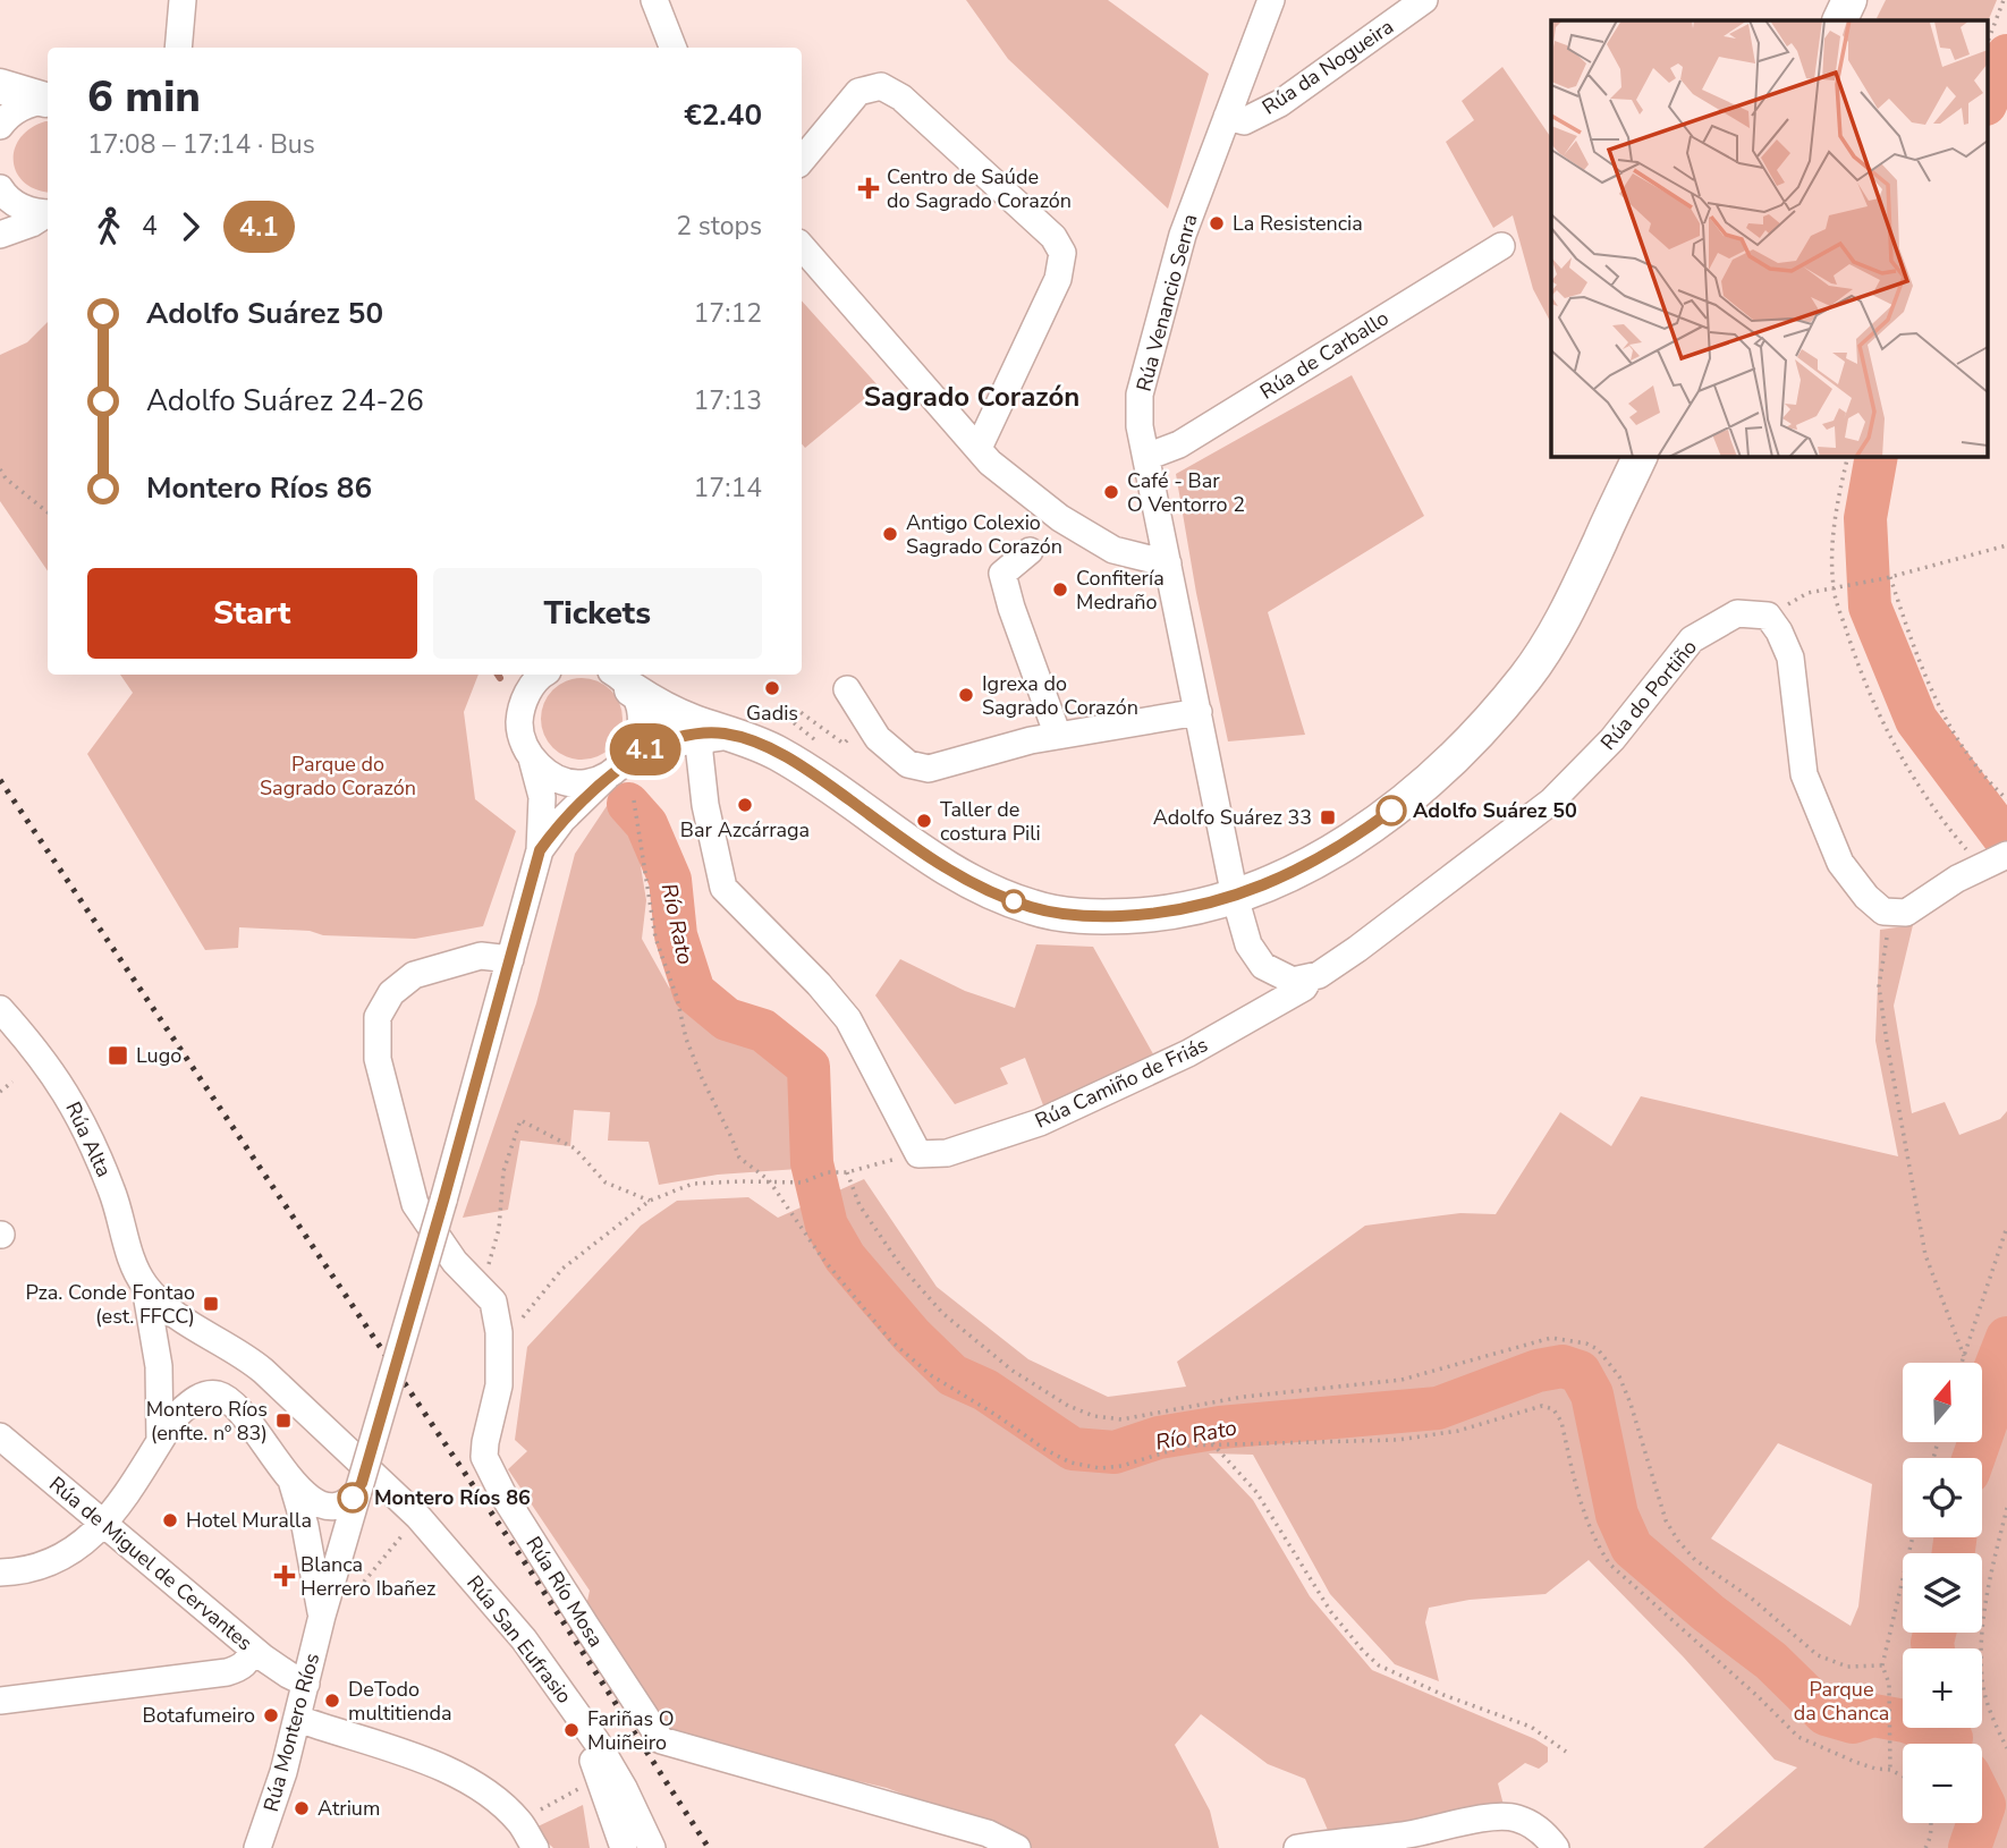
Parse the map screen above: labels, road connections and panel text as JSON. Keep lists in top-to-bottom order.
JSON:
{
  "streets": {
    "street": [
      "Rúa da Nogueira",
      "Rúa Venancio Senra",
      "Rúa de Carballo",
      "Rúa do Portiño",
      "Rúa Camiño de Friás",
      "Rúa Alta",
      "Rúa de Miguel de Cervantes",
      "Rúa Río Mosa",
      "Rúa San Eufrasio",
      "Rúa Montero Ríos"
    ]
  },
  "crossings": [
    ["Rúa da Nogueira", "Rúa Venancio Senra"],
    ["Rúa Venancio Senra", "Rúa de Carballo"],
    ["Rúa do Portiño", "Rúa Camiño de Friás"],
    ["Rúa Alta", "Rúa San Eufrasio"],
    ["Rúa de Miguel de Cervantes", "Rúa Montero Ríos"]
  ],
  "districts": ["Sagrado Corazón"],
  "water": ["Río Rato"],
  "parks": ["Parque do Sagrado Corazón", "Parque da Chanca"],
  "places": {
    "health": ["Centro de Saúde do Sagrado Corazón", "Blanca Herrero Ibañez"],
    "other": [
      "La Resistencia",
      "Café - Bar O Ventorro 2",
      "Antigo Colexio Sagrado Corazón",
      "Confitería Medraño",
      "Gadis",
      "Igrexa do Sagrado Corazón",
      "Bar Azcárraga",
      "Adolfo Suárez 50",
      "Taller de costura Pili",
      "Montero Ríos 86",
      "Hotel Muralla",
      "DeTodo multitienda",
      "Botafumeiro",
      "Fariñas O Muiñeiro",
      "Atrium"
    ],
    "transit": [
      "Adolfo Suárez 33",
      "Lugo",
      "Pza. Conde Fontao (est. FFCC)",
      "Montero Ríos (enfte. nº 83)"
    ]
  },
  "lines": ["bus line 4.1"],
  "north": "top",
  "page": {
    "on_map": "4.1",
    "heading": ["6 min", "17:08 – 17:14 · Bus", "€2.40"],
    "legs": ["4", "4.1", "2 stops"],
    "list": [
      {
        "name": "Adolfo Suárez 50",
        "value": "17:12"
      },
      {
        "name": "Adolfo Suárez 24-26",
        "value": "17:13"
      },
      {
        "name": "Montero Ríos 86",
        "value": "17:14"
      }
    ],
    "buttons": ["Start", "Tickets"],
    "map_buttons": ["+", "−"]
  }
}
